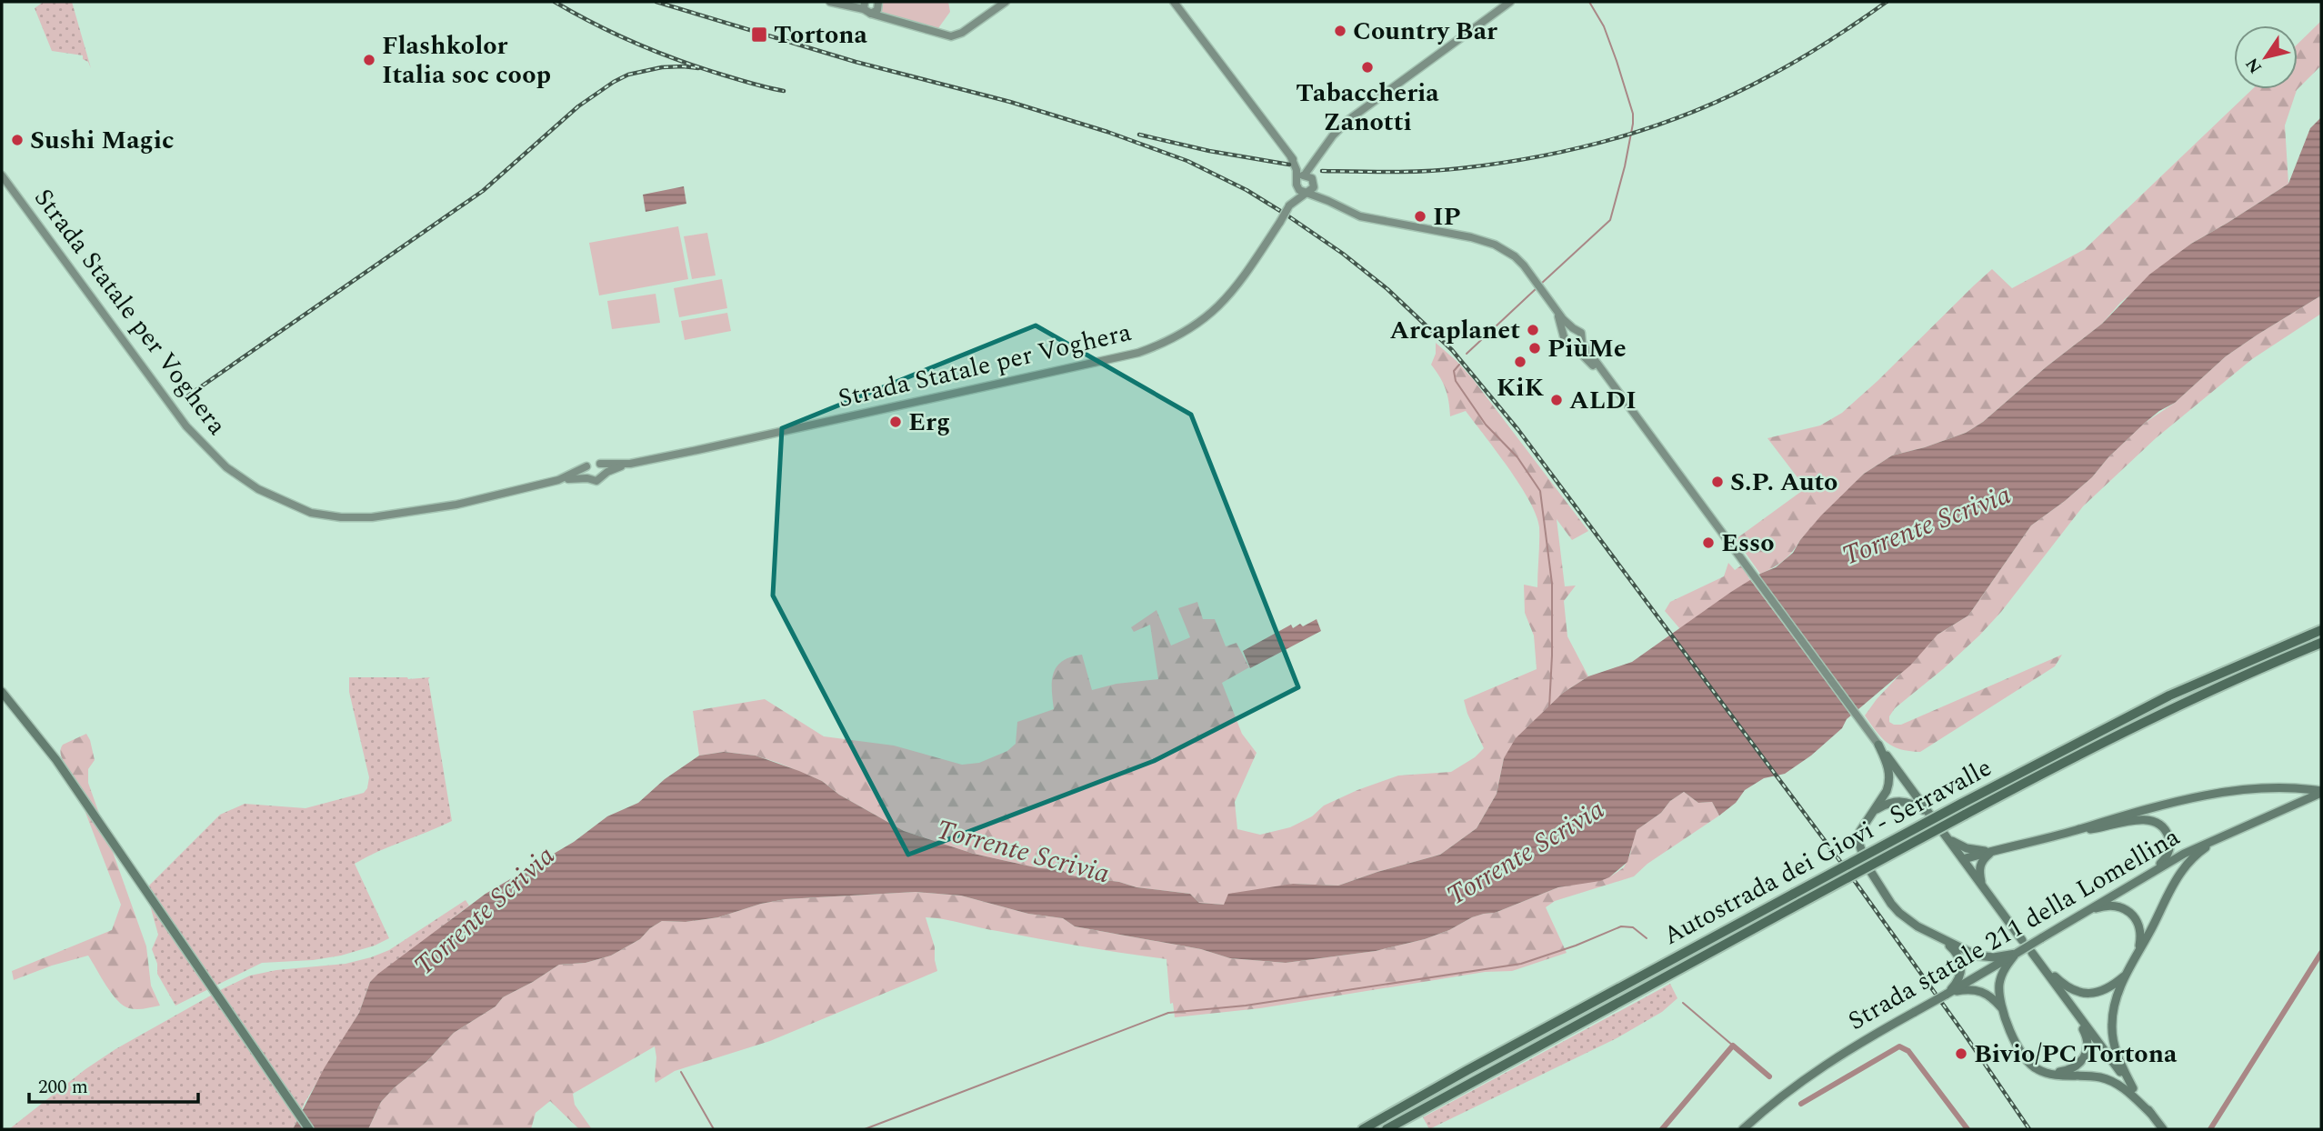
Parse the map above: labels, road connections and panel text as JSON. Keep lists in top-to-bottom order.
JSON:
{
  "streets": {
    "highway": ["Autostrada dei Giovi - Serravalle"],
    "main road": ["Strada Statale per Voghera", "Strada statale 211 della Lomellina"]
  },
  "water": ["Torrente Scrivia"],
  "places": {
    "other": [
      "Country Bar",
      "Flashkolor Italia soc coop",
      "Tabaccheria Zanotti",
      "Sushi Magic",
      "IP",
      "Arcaplanet",
      "PiùMe",
      "KiK",
      "ALDI",
      "Erg",
      "S.P. Auto",
      "Esso",
      "Bivio/PC Tortona"
    ],
    "transit": ["Tortona"]
  },
  "scale_bar": "200 m",
  "north": "bottom left"
}
